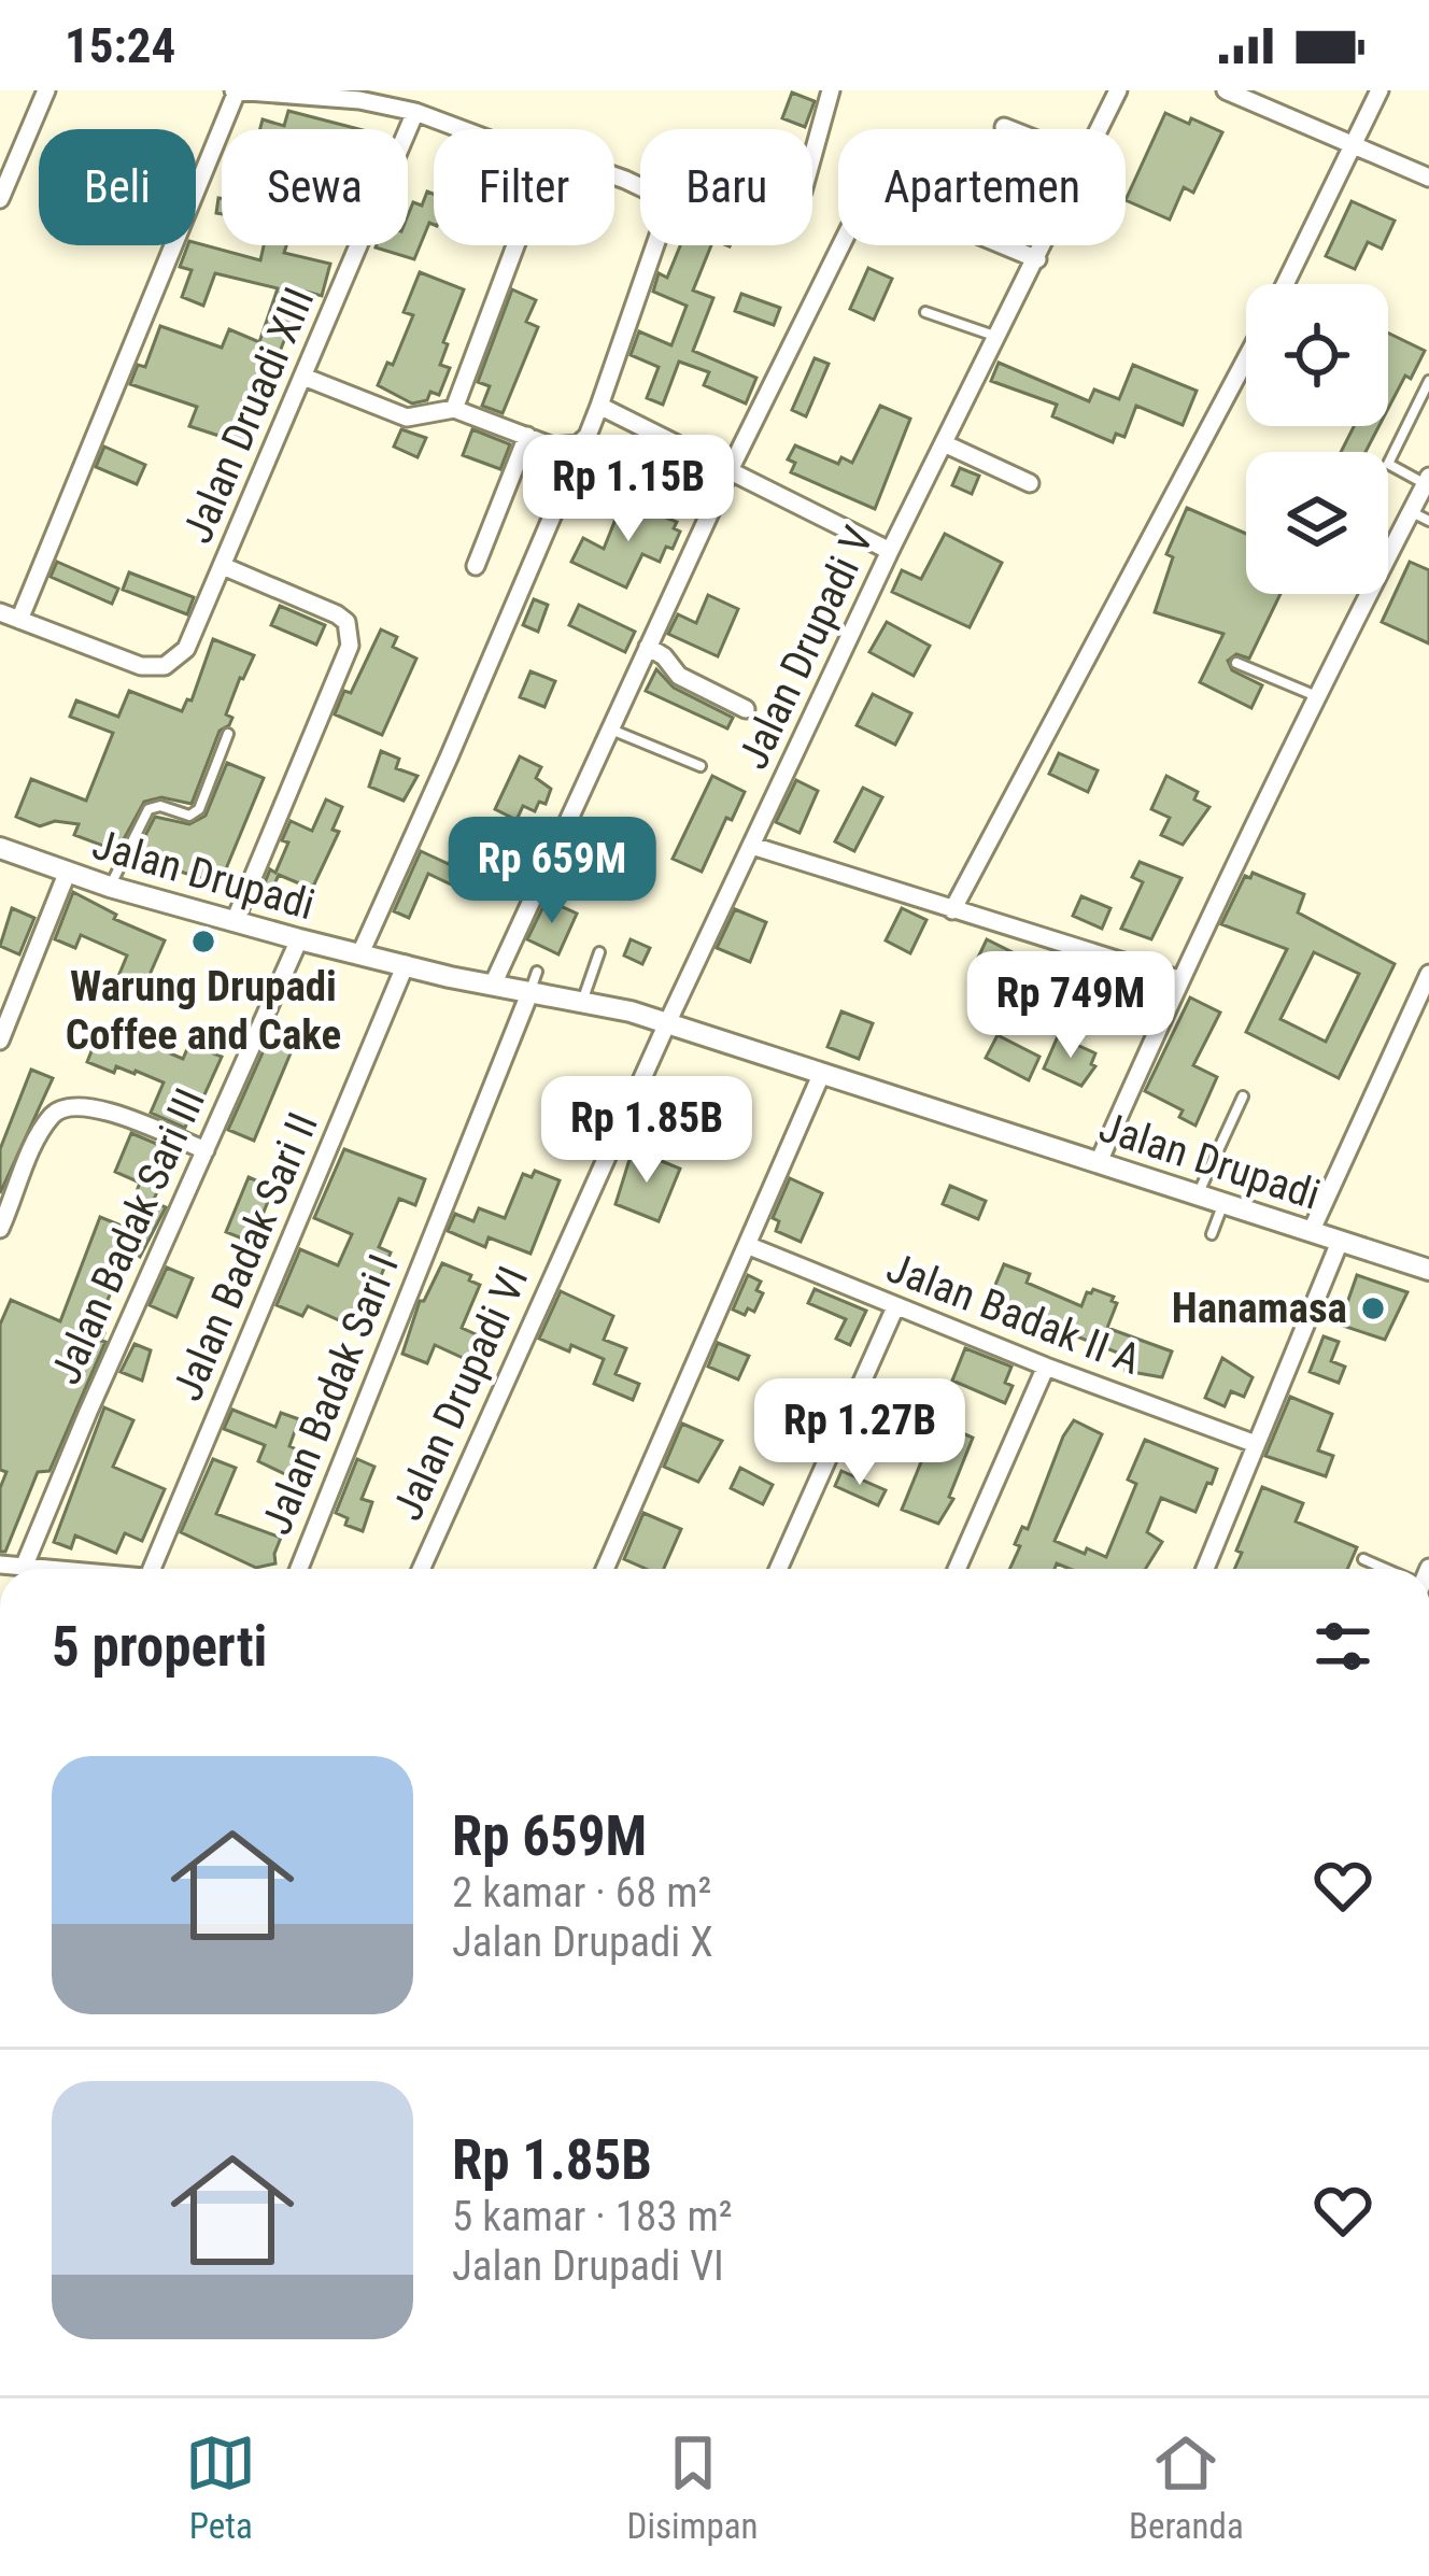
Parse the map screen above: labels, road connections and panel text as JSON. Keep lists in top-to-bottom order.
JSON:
{
  "streets": {
    "street": [
      "Jalan Druadi XIII",
      "Jalan Drupadi V",
      "Jalan Drupadi",
      "Jalan Badak Sari III",
      "Jalan Badak Sari II",
      "Jalan Badak II A",
      "Jalan Drupadi VI",
      "Jalan Badak Sari I"
    ]
  },
  "crossings": [
    ["Jalan Drupadi V", "Jalan Drupadi"],
    ["Jalan Drupadi V", "Jalan Drupadi VI"],
    ["Jalan Drupadi", "Jalan Badak Sari III"],
    ["Jalan Drupadi", "Jalan Badak Sari II"],
    ["Jalan Drupadi", "Jalan Drupadi VI"],
    ["Jalan Drupadi", "Jalan Badak Sari I"]
  ],
  "places": ["Warung Drupadi Coffee and Cake", "Hanamasa"],
  "page": {
    "status": "15:24",
    "chip": [
      "Beli",
      "Sewa",
      "Filter",
      "Baru",
      "Apartemen"
    ],
    "price": [
      "Rp 1.15B",
      "Rp 659M",
      "Rp 749M",
      "Rp 1.85B",
      "Rp 1.27B"
    ],
    "heading": "5 properti",
    "list": [
      {
        "name": "Rp 659M",
        "note": "2 kamar · 68 m² · Jalan Drupadi X"
      },
      {
        "name": "Rp 1.85B",
        "note": "5 kamar · 183 m² · Jalan Drupadi VI"
      }
    ],
    "tabs": ["Peta", "Disimpan", "Beranda"]
  }
}
